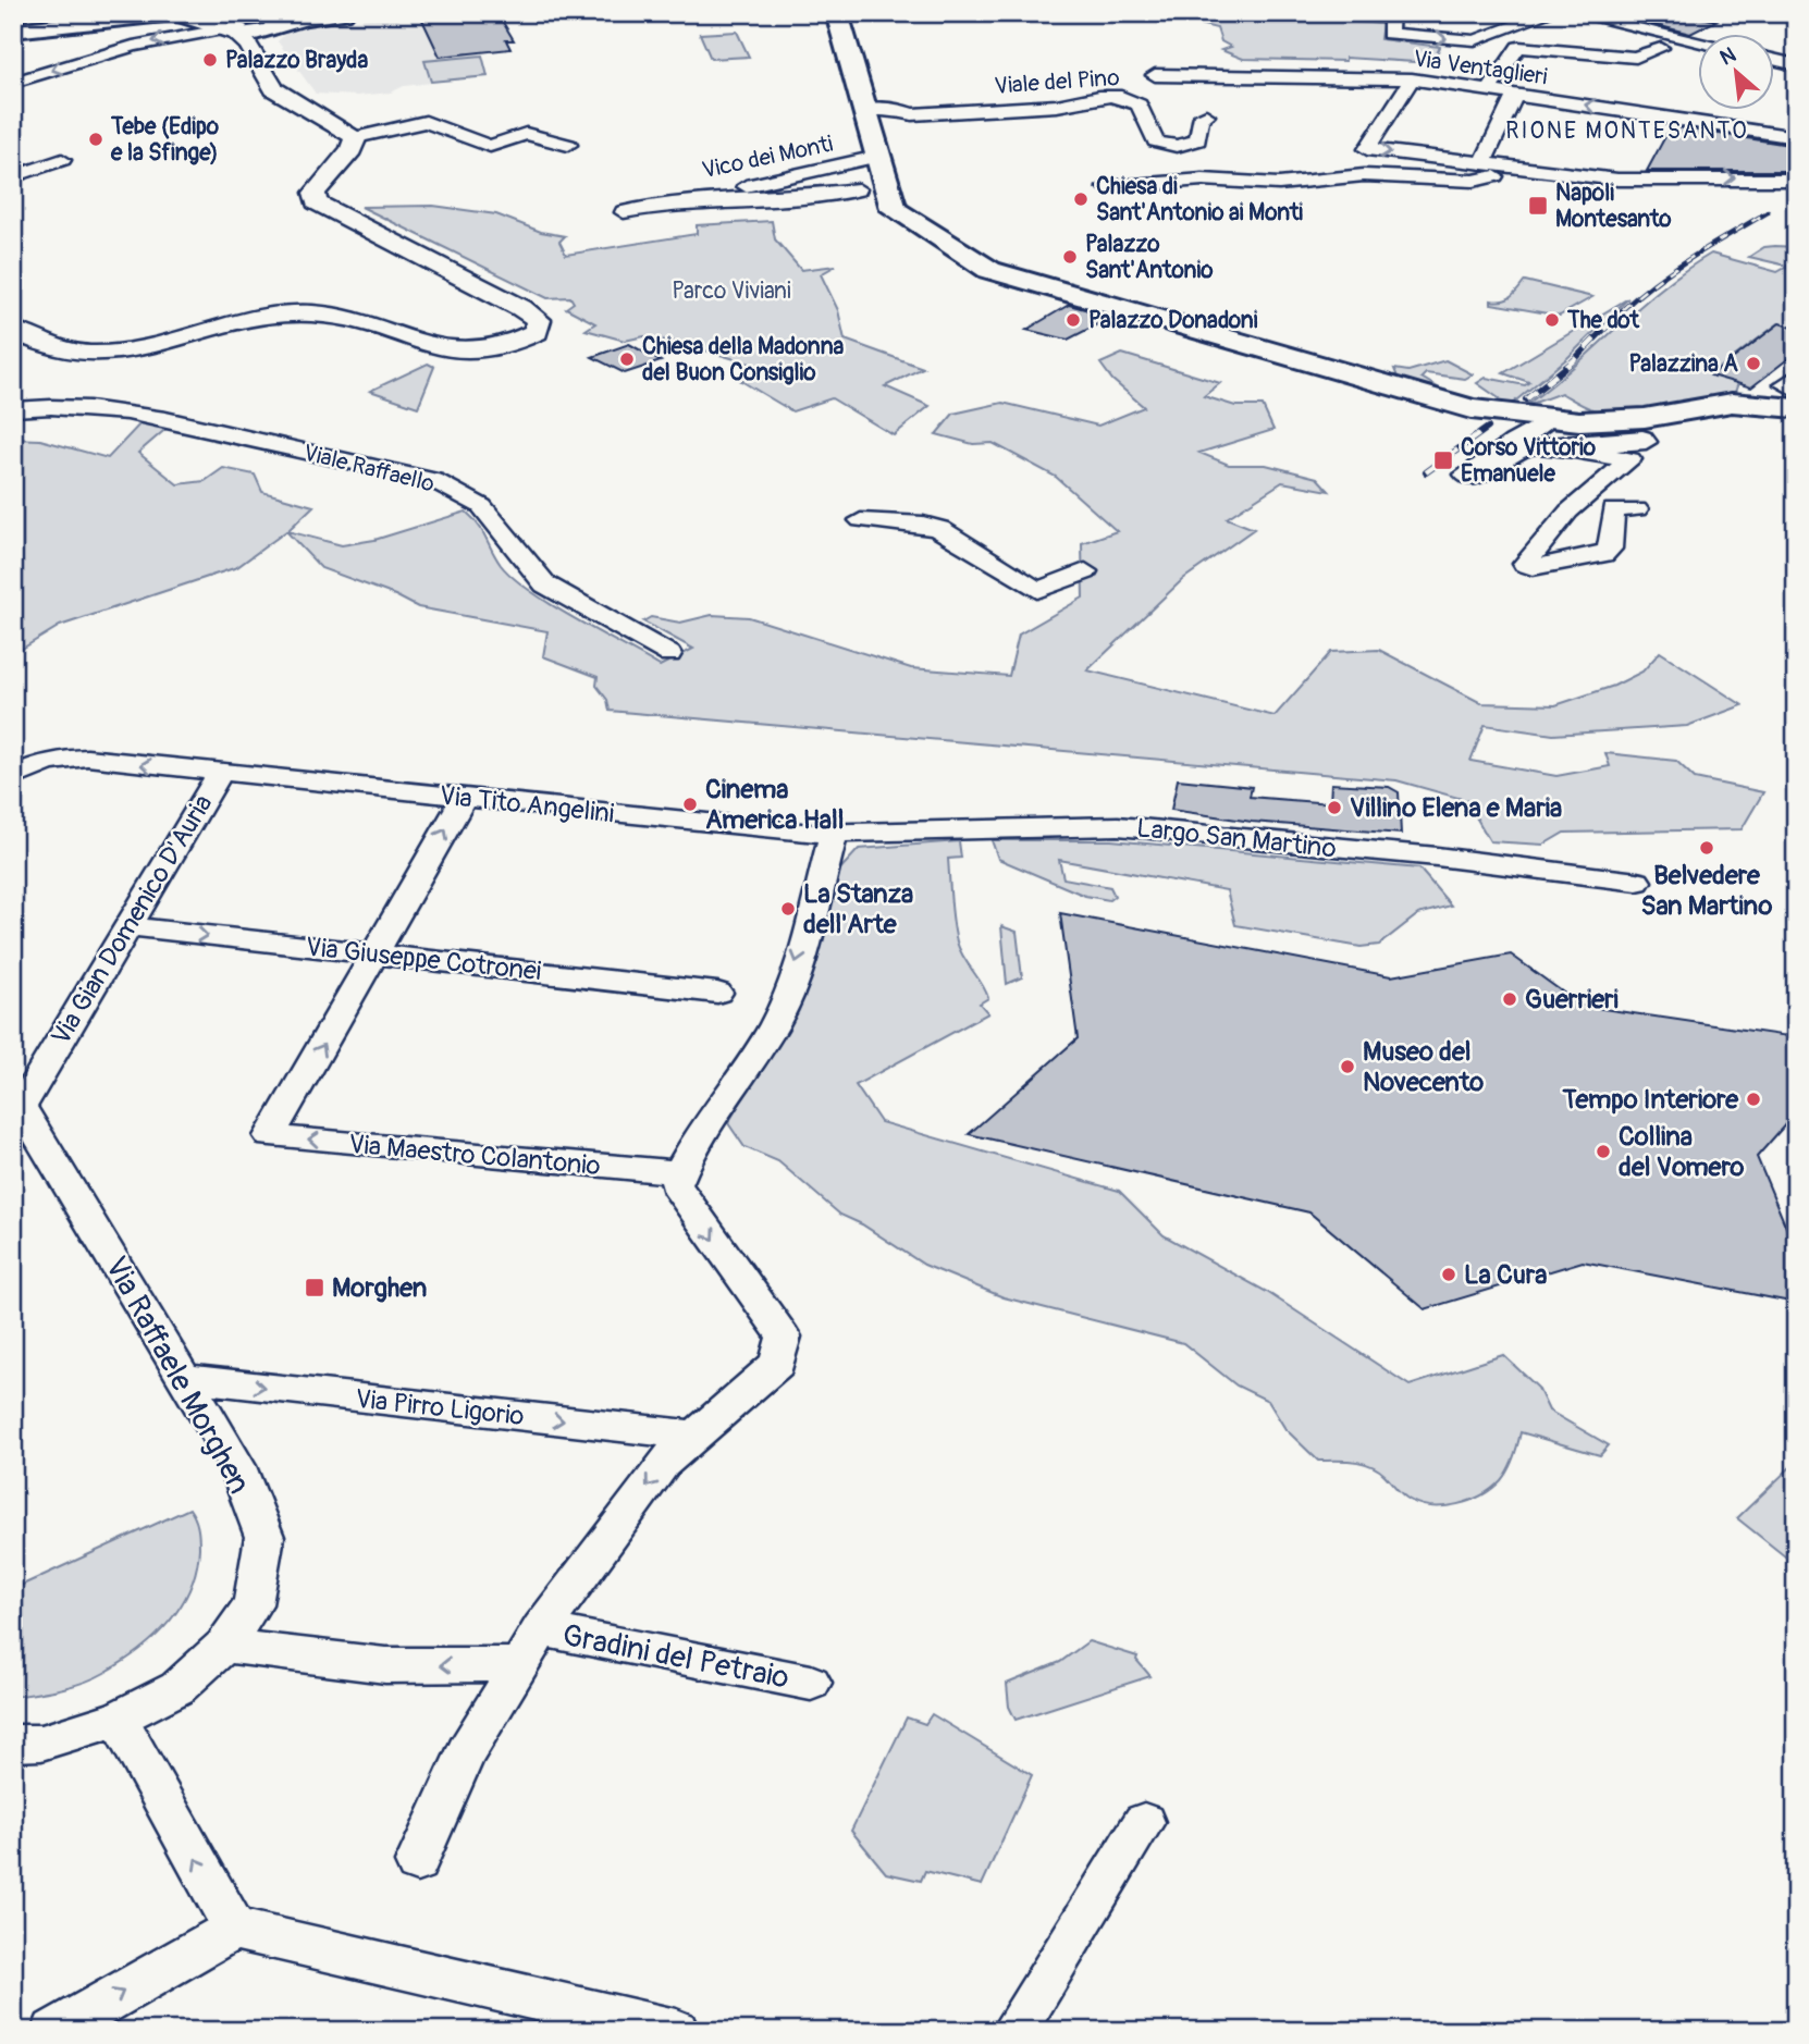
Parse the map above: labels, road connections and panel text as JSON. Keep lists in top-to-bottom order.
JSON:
{
  "streets": {
    "street": [
      "Via Ventaglieri",
      "Viale del Pino",
      "Vico dei Monti",
      "Viale Raffaello",
      "Via Tito Angelini",
      "Largo San Martino",
      "Via Gian Domenico D'Auria",
      "Via Giuseppe Cotronei",
      "Via Maestro Colantonio",
      "Via Raffaele Morghen",
      "Via Pirro Ligorio",
      "Gradini del Petraio"
    ]
  },
  "crossings": [
    ["Via Tito Angelini", "Largo San Martino"],
    ["Via Tito Angelini", "Via Gian Domenico D'Auria"],
    ["Via Gian Domenico D'Auria", "Via Giuseppe Cotronei"],
    ["Via Gian Domenico D'Auria", "Via Raffaele Morghen"],
    ["Via Giuseppe Cotronei", "Via Maestro Colantonio"],
    ["Via Raffaele Morghen", "Via Pirro Ligorio"]
  ],
  "one_way": ["Via Giuseppe Cotronei"],
  "districts": ["RIONE MONTESANTO"],
  "parks": ["Parco Viviani"],
  "places": {
    "other": [
      "Palazzo Brayda",
      "Tebe (Edipo e la Sfinge)",
      "Chiesa di Sant'Antonio ai Monti",
      "Palazzo Sant'Antonio",
      "Palazzo Donadoni",
      "The dot",
      "Chiesa della Madonna del Buon Consiglio",
      "Palazzina A",
      "Cinema America Hall",
      "Villino Elena e Maria",
      "Belvedere San Martino",
      "La Stanza dell'Arte",
      "Guerrieri",
      "Museo del Novecento",
      "Tempo Interiore",
      "Collina del Vomero",
      "La Cura"
    ],
    "transit": ["Napoli Montesanto", "Corso Vittorio Emanuele", "Morghen"]
  },
  "north": "top left"
}
